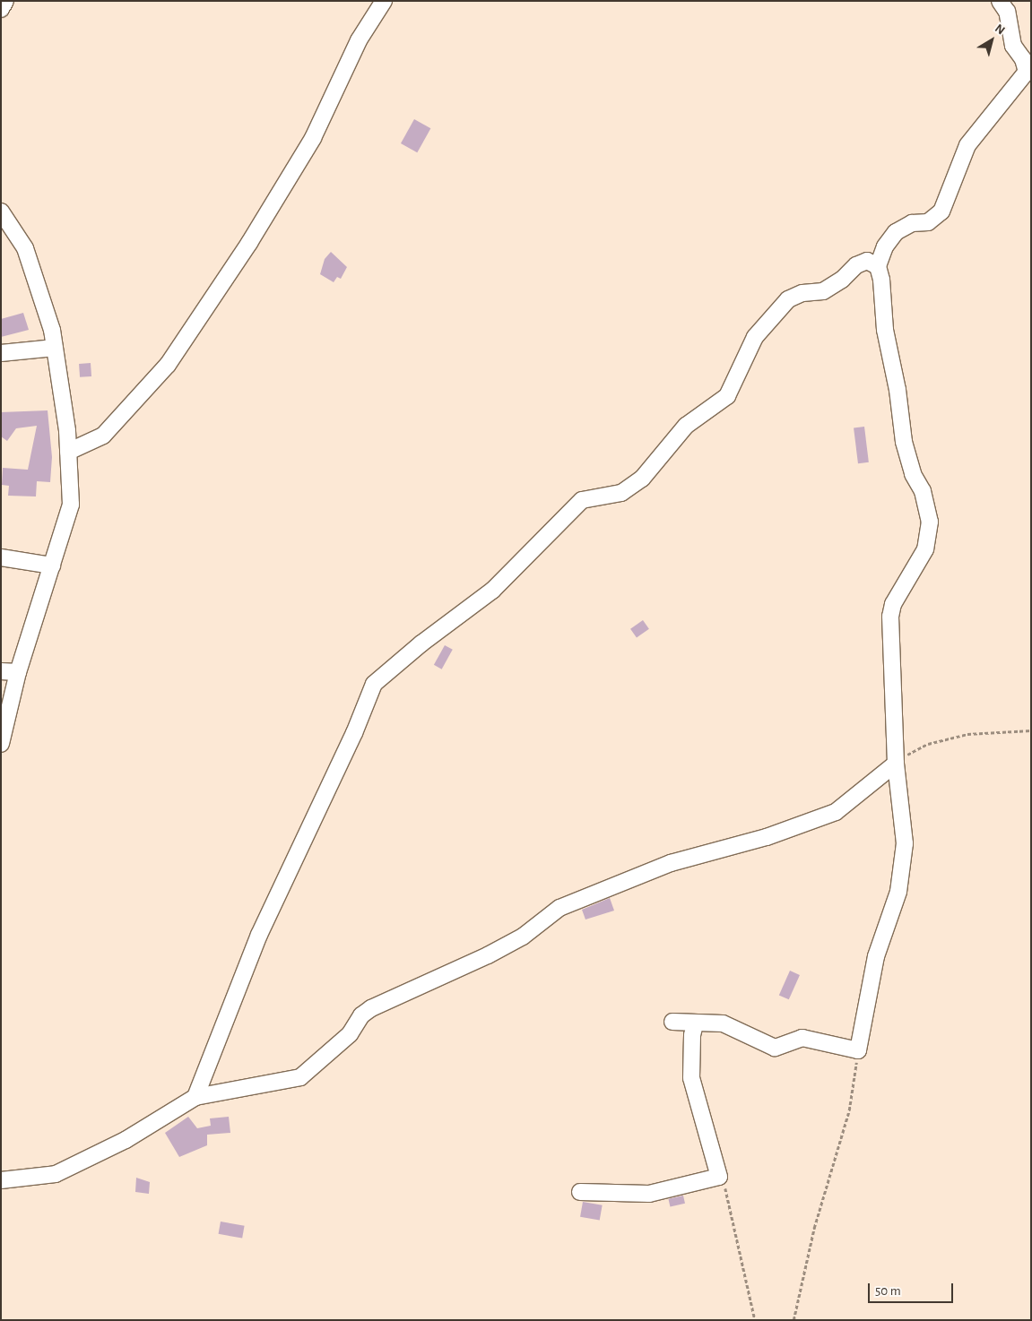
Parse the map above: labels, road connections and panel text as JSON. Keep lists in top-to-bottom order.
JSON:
{
  "scale_bar": "50 m",
  "north": "top right"
}
